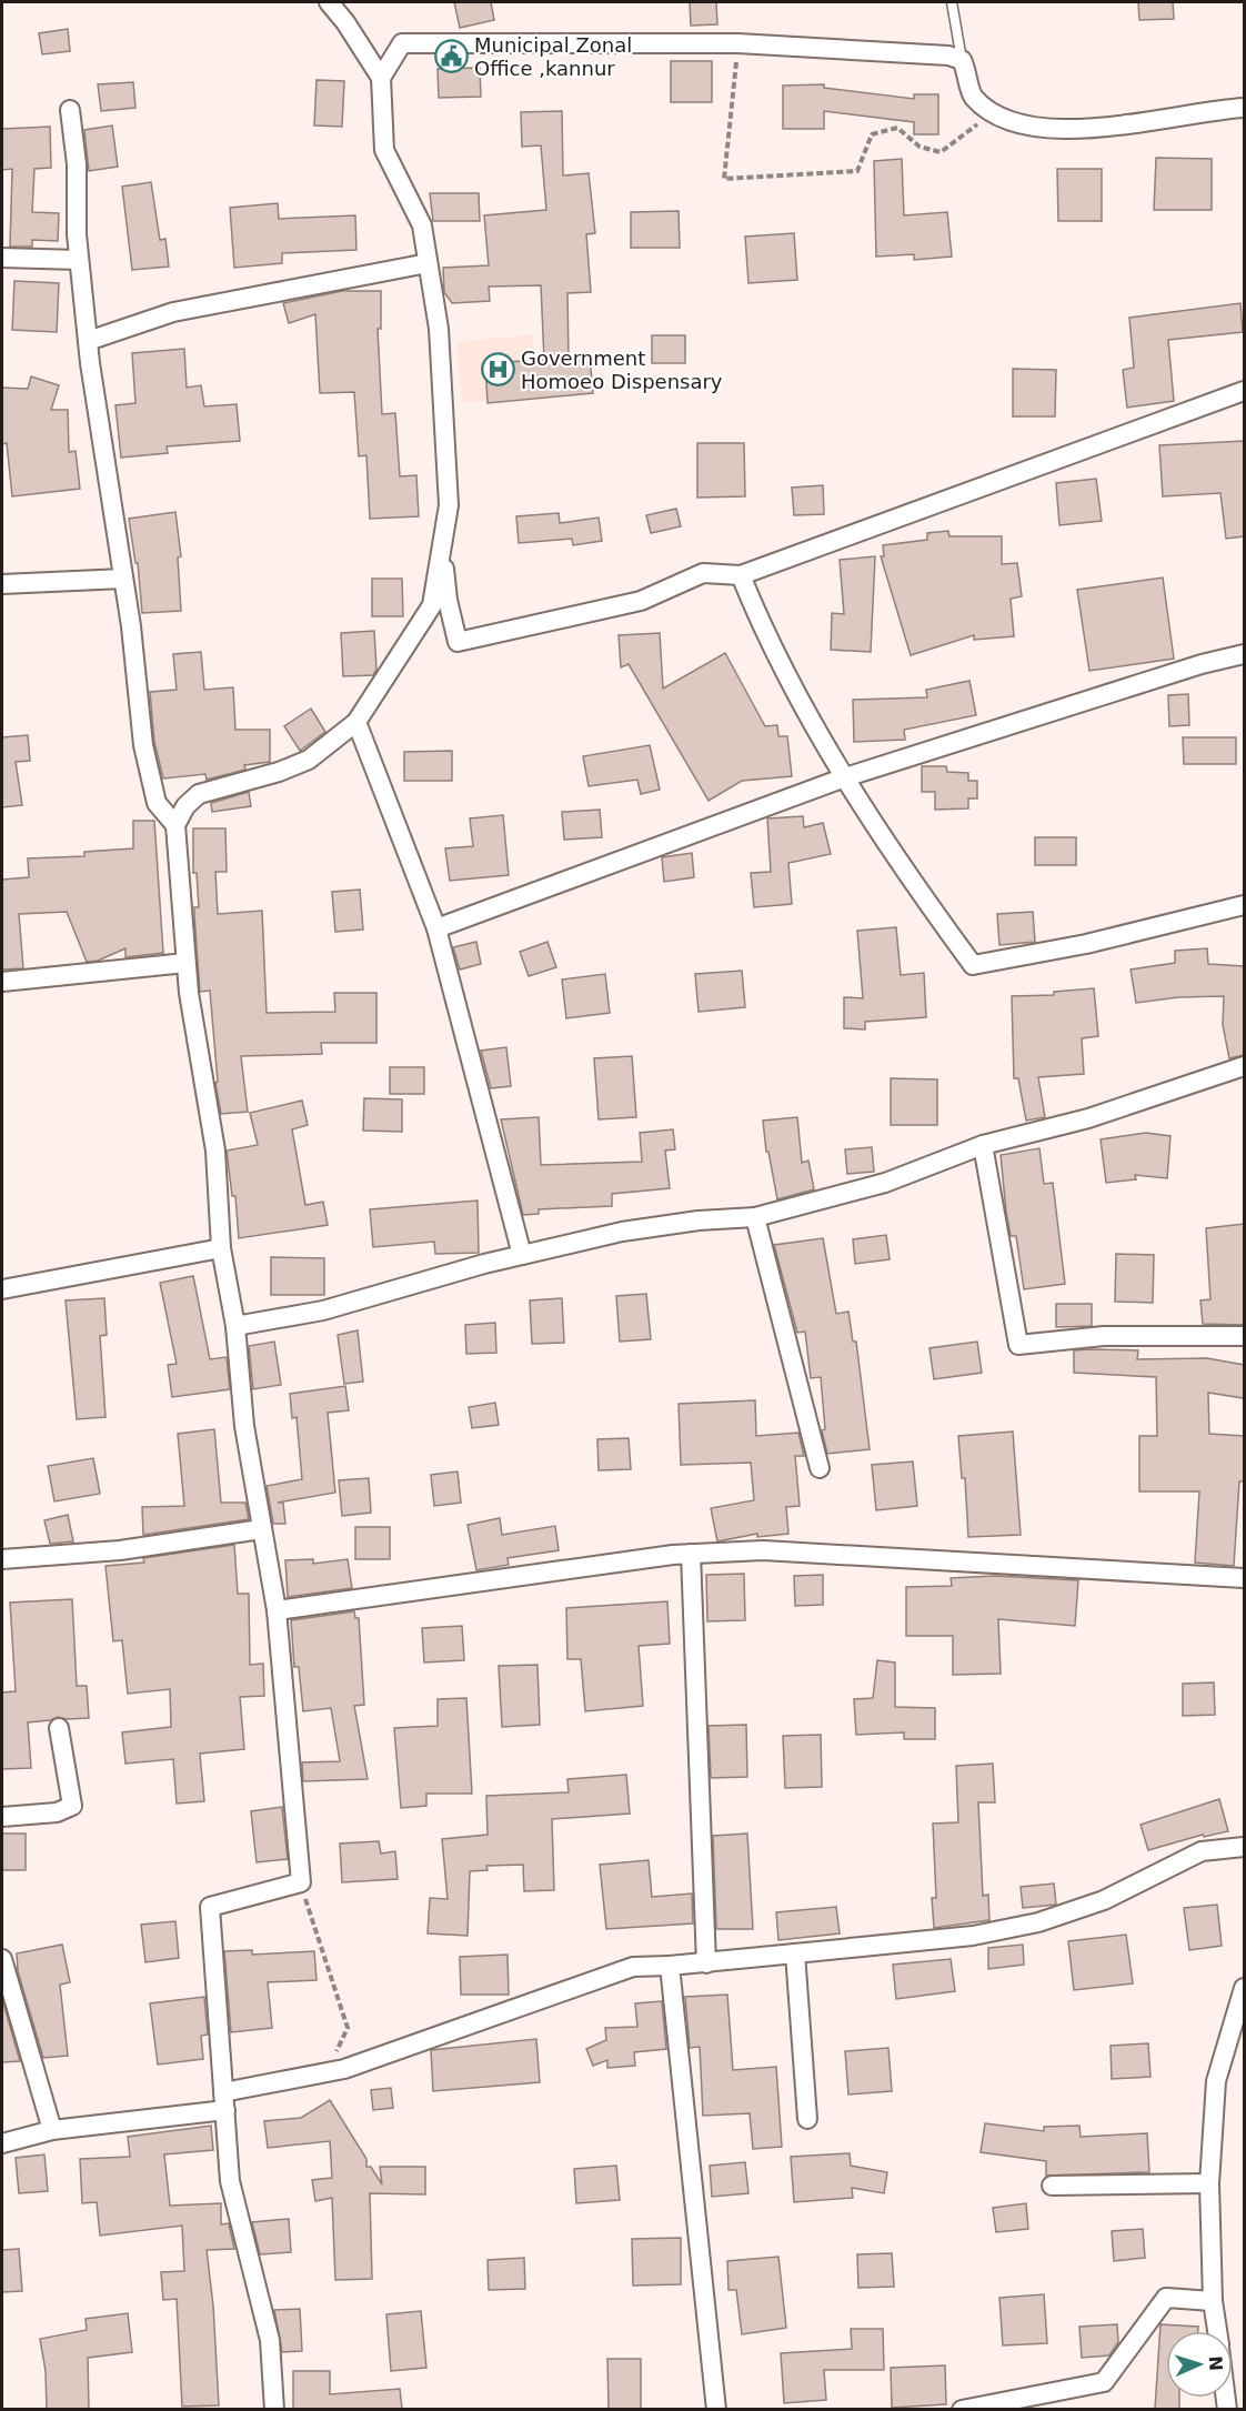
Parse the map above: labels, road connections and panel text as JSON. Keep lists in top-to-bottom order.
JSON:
{
  "places": {
    "public building": ["Municipal Zonal Office ,kannur"],
    "hospital": ["Government Homoeo Dispensary"]
  },
  "north": "right"
}
